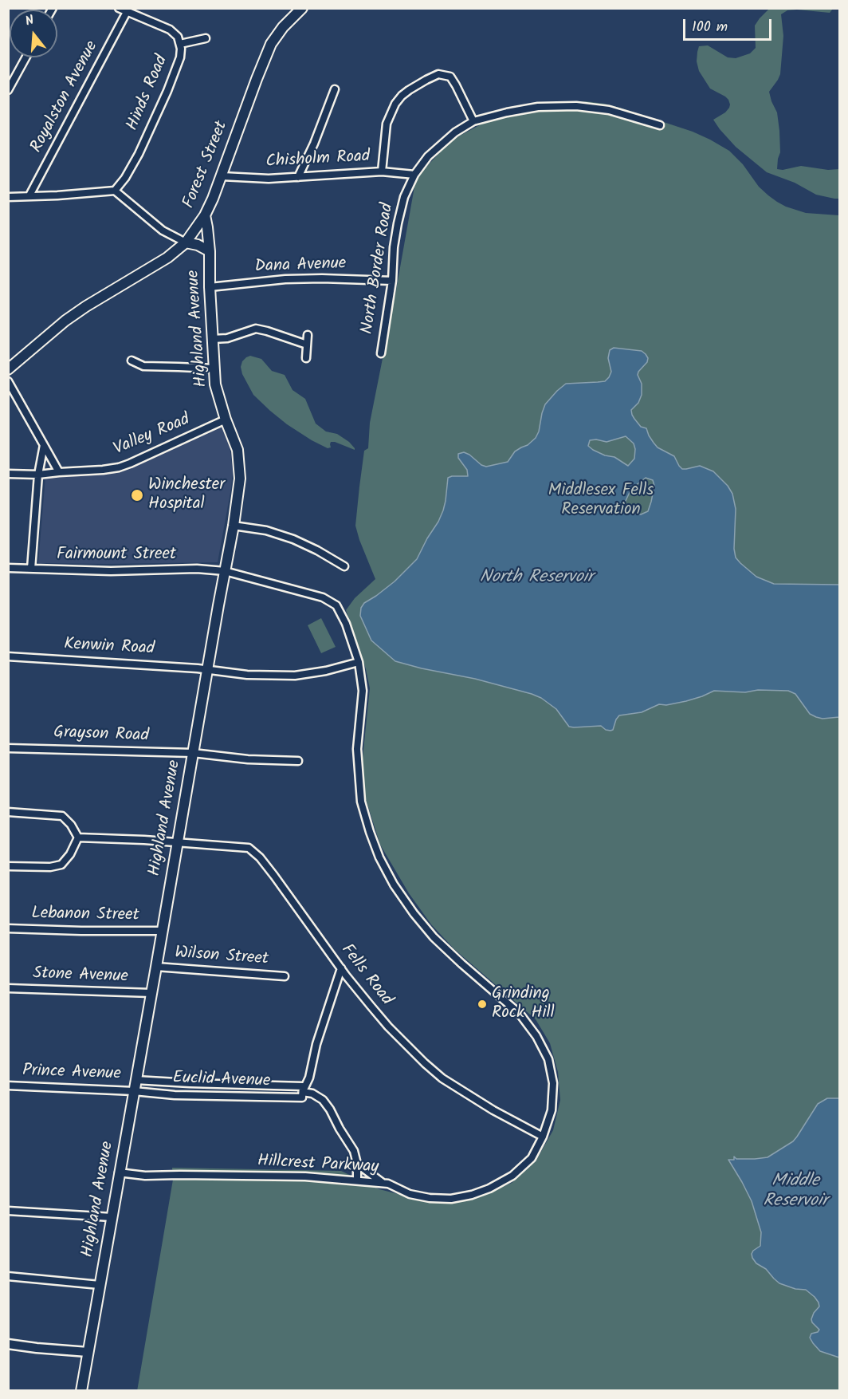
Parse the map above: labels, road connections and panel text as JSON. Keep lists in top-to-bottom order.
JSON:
{
  "streets": {
    "main road": ["Forest Street", "Highland Avenue"],
    "street": [
      "Hinds Road",
      "Royalston Avenue",
      "Chisholm Road",
      "Dana Avenue",
      "North Border Road",
      "Valley Road",
      "Fairmount Street",
      "Kenwin Road",
      "Grayson Road",
      "Lebanon Street",
      "Wilson Street",
      "Fells Road",
      "Stone Avenue",
      "Prince Avenue",
      "Euclid Avenue",
      "Hillcrest Parkway"
    ]
  },
  "crossings": [
    ["Hinds Road", "Royalston Avenue"],
    ["Chisholm Road", "Forest Street"],
    ["Chisholm Road", "North Border Road"],
    ["Forest Street", "Highland Avenue"],
    ["Dana Avenue", "North Border Road"],
    ["Dana Avenue", "Highland Avenue"],
    ["Highland Avenue", "Valley Road"],
    ["Highland Avenue", "Fairmount Street"],
    ["Highland Avenue", "Kenwin Road"],
    ["Highland Avenue", "Grayson Road"],
    ["Highland Avenue", "Lebanon Street"],
    ["Highland Avenue", "Wilson Street"],
    ["Highland Avenue", "Fells Road"],
    ["Highland Avenue", "Stone Avenue"],
    ["Highland Avenue", "Prince Avenue"],
    ["Highland Avenue", "Euclid Avenue"],
    ["Highland Avenue", "Hillcrest Parkway"],
    ["Fairmount Street", "Hillcrest Parkway"],
    ["Kenwin Road", "Hillcrest Parkway"],
    ["Fells Road", "Hillcrest Parkway"],
    ["Prince Avenue", "Euclid Avenue"],
    ["Euclid Avenue", "Hillcrest Parkway"]
  ],
  "water": ["North Reservoir", "Middle Reservoir"],
  "parks": ["Middlesex Fells Reservation"],
  "places": ["Winchester Hospital", "Grinding Rock Hill"],
  "scale_bar": "100 m",
  "north": "top"
}
